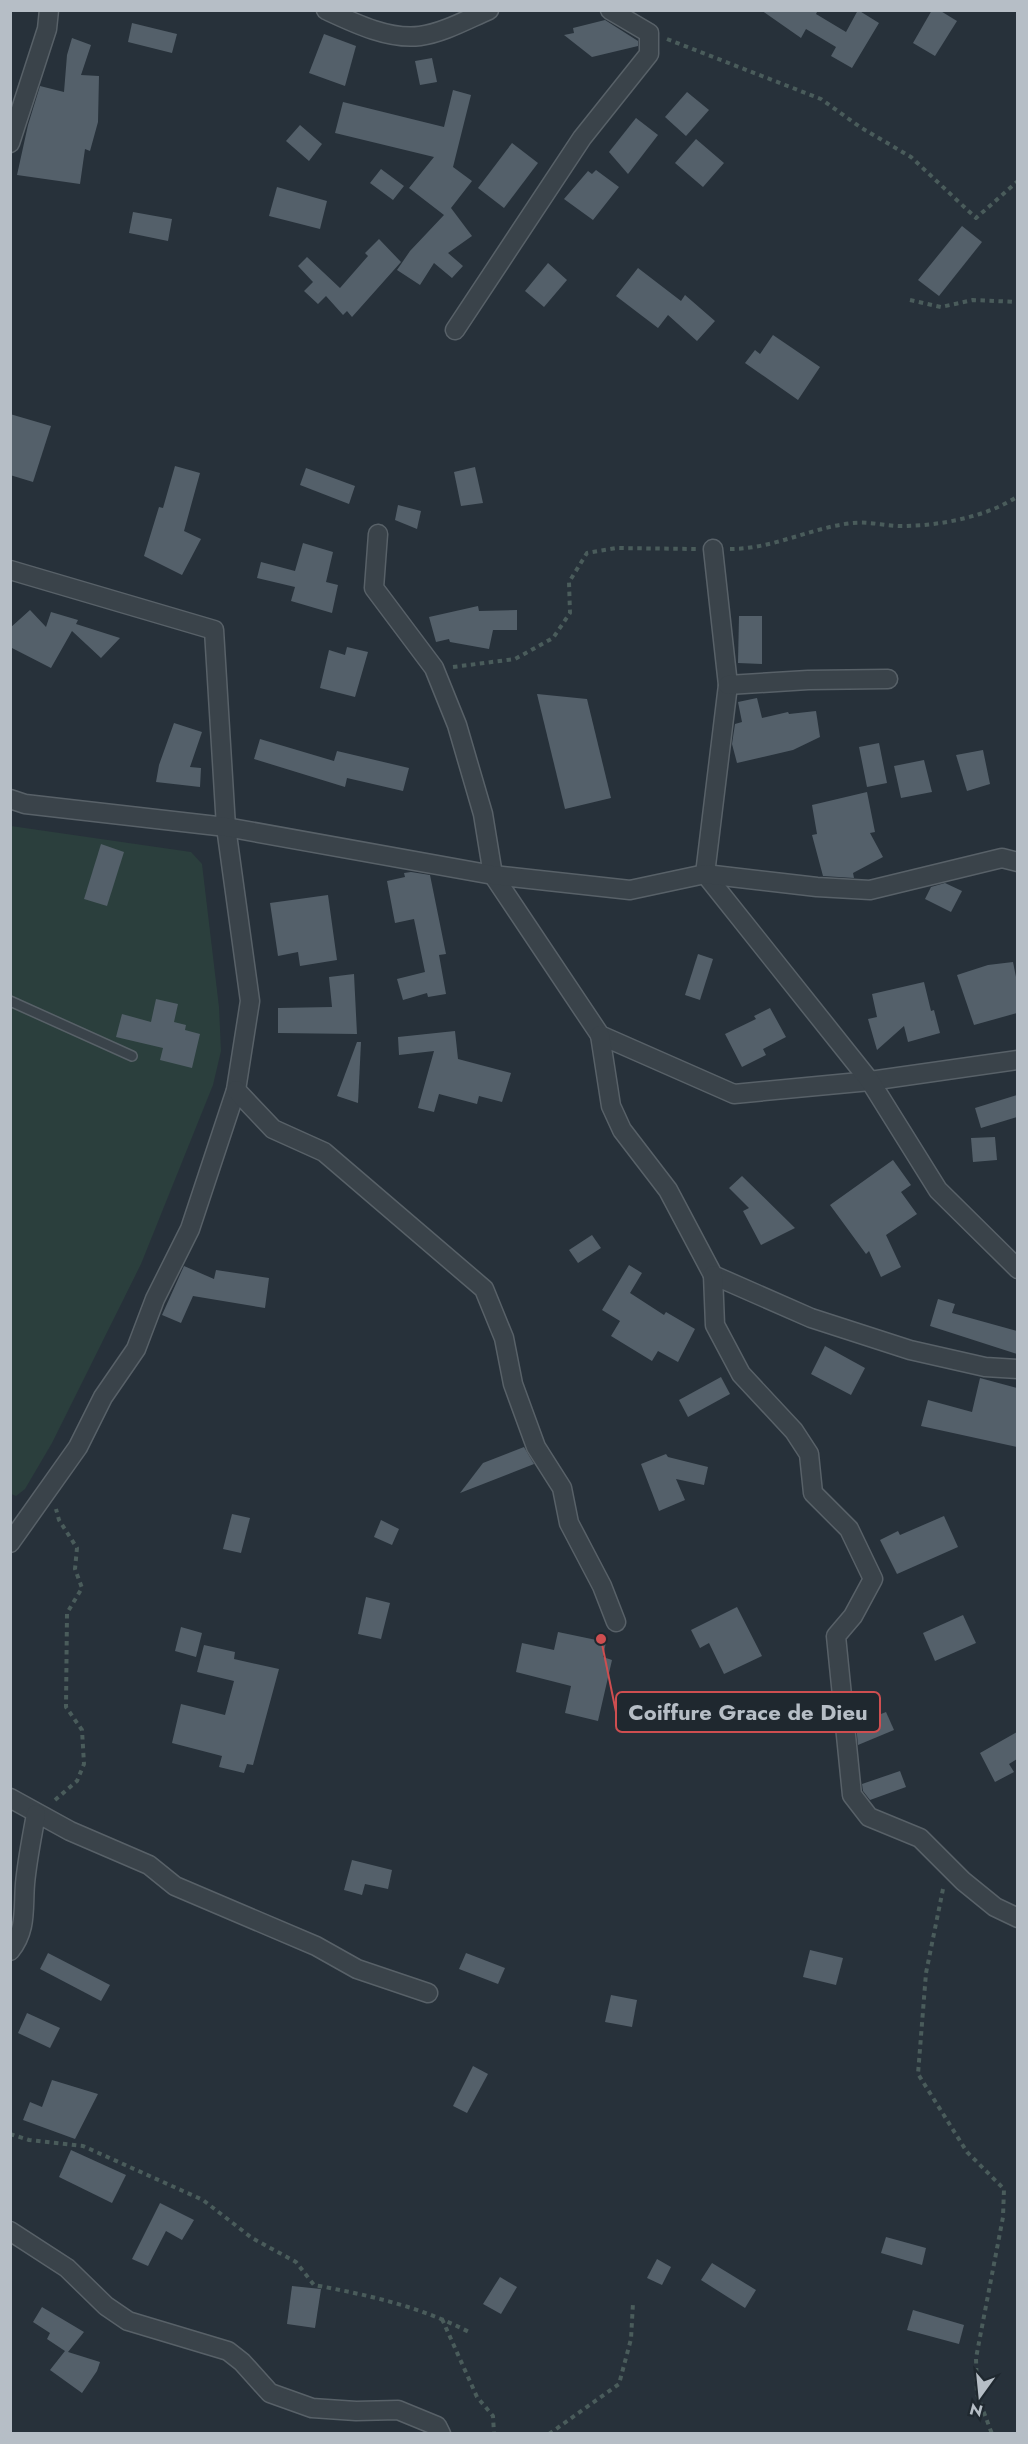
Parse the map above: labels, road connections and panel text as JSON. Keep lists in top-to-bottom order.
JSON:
{
  "places": ["Coiffure Grace de Dieu"],
  "north": "bottom"
}
